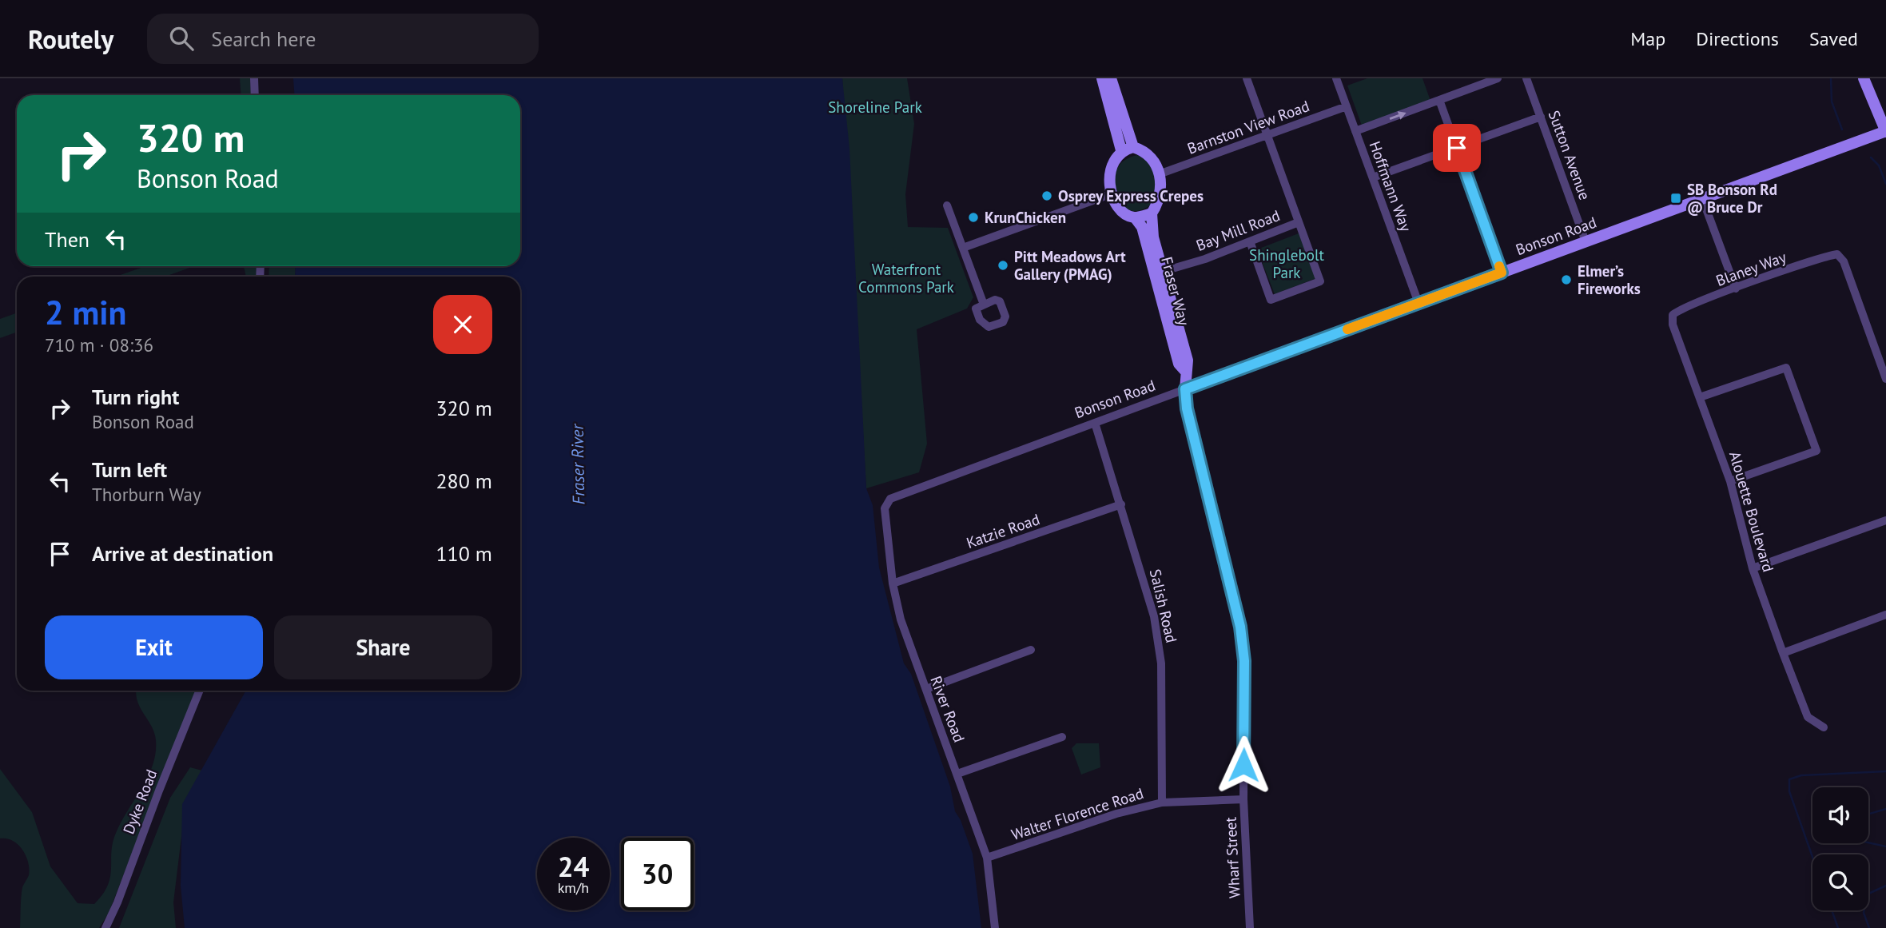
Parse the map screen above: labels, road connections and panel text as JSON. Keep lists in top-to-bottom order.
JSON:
{
  "streets": {
    "street": [
      "Barnston View Road",
      "Sutton Avenue",
      "Hoffmann Way",
      "Bay Mill Road",
      "Bonson Road",
      "Blaney Way",
      "Fraser Way",
      "Alouette Boulevard",
      "Katzie Road",
      "Salish Road",
      "River Road",
      "Dyke Road",
      "Walter Florence Road",
      "Wharf Street"
    ]
  },
  "crossings": [
    ["Barnston View Road", "Hoffmann Way"],
    ["Barnston View Road", "Fraser Way"],
    ["Sutton Avenue", "Bonson Road"],
    ["Hoffmann Way", "Bonson Road"],
    ["Bay Mill Road", "Fraser Way"],
    ["Bonson Road", "Fraser Way"],
    ["Bonson Road", "Salish Road"],
    ["Bonson Road", "River Road"],
    ["Bonson Road", "Wharf Street"],
    ["Blaney Way", "Alouette Boulevard"],
    ["Fraser Way", "Wharf Street"],
    ["Katzie Road", "Salish Road"],
    ["Katzie Road", "River Road"],
    ["Salish Road", "Walter Florence Road"],
    ["River Road", "Walter Florence Road"],
    ["Walter Florence Road", "Wharf Street"]
  ],
  "water": ["Fraser River"],
  "parks": ["Shoreline Park", "Shinglebolt Park", "Waterfront Commons Park"],
  "places": {
    "other": [
      "Osprey Express Crepes",
      "KrunChicken",
      "Pitt Meadows Art Gallery (PMAG)",
      "Elmer’s Fireworks"
    ],
    "transit": ["SB Bonson Rd @ Bruce Dr"]
  },
  "page": {
    "header": "Routely",
    "search": "Search here",
    "nav": ["Map", "Directions", "Saved"],
    "turn": ["320 m", "Bonson Road"],
    "then": "Then",
    "heading": ["2 min", "710 m · 08:36"],
    "list": [
      {
        "name": "Turn right",
        "note": "Bonson Road",
        "value": "320 m"
      },
      {
        "name": "Turn left",
        "note": "Thorburn Way",
        "value": "280 m"
      },
      {
        "name": "Arrive at destination",
        "value": "110 m"
      }
    ],
    "buttons": ["Exit", "Share"],
    "speed": "24 km/h",
    "limit": "30"
  }
}
